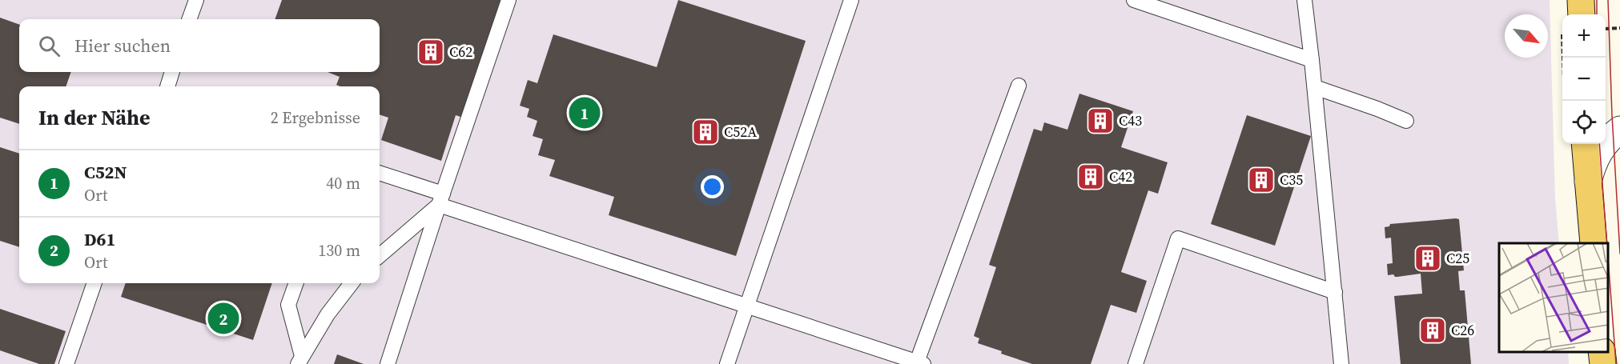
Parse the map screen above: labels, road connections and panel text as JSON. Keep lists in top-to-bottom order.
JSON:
{
  "places": {
    "building": [
      "C62",
      "C43",
      "C52A",
      "C42",
      "C35",
      "C25",
      "C26"
    ]
  },
  "north": "bottom right",
  "page": {
    "map_buttons": ["+", "−"],
    "search": "Hier suchen",
    "heading": ["In der Nähe", "2 Ergebnisse"],
    "pins": ["1", "2"],
    "list": [
      {
        "mark": "1",
        "name": "C52N",
        "note": "Ort",
        "value": "40 m"
      },
      {
        "mark": "2",
        "name": "D61",
        "note": "Ort",
        "value": "130 m"
      }
    ]
  }
}
